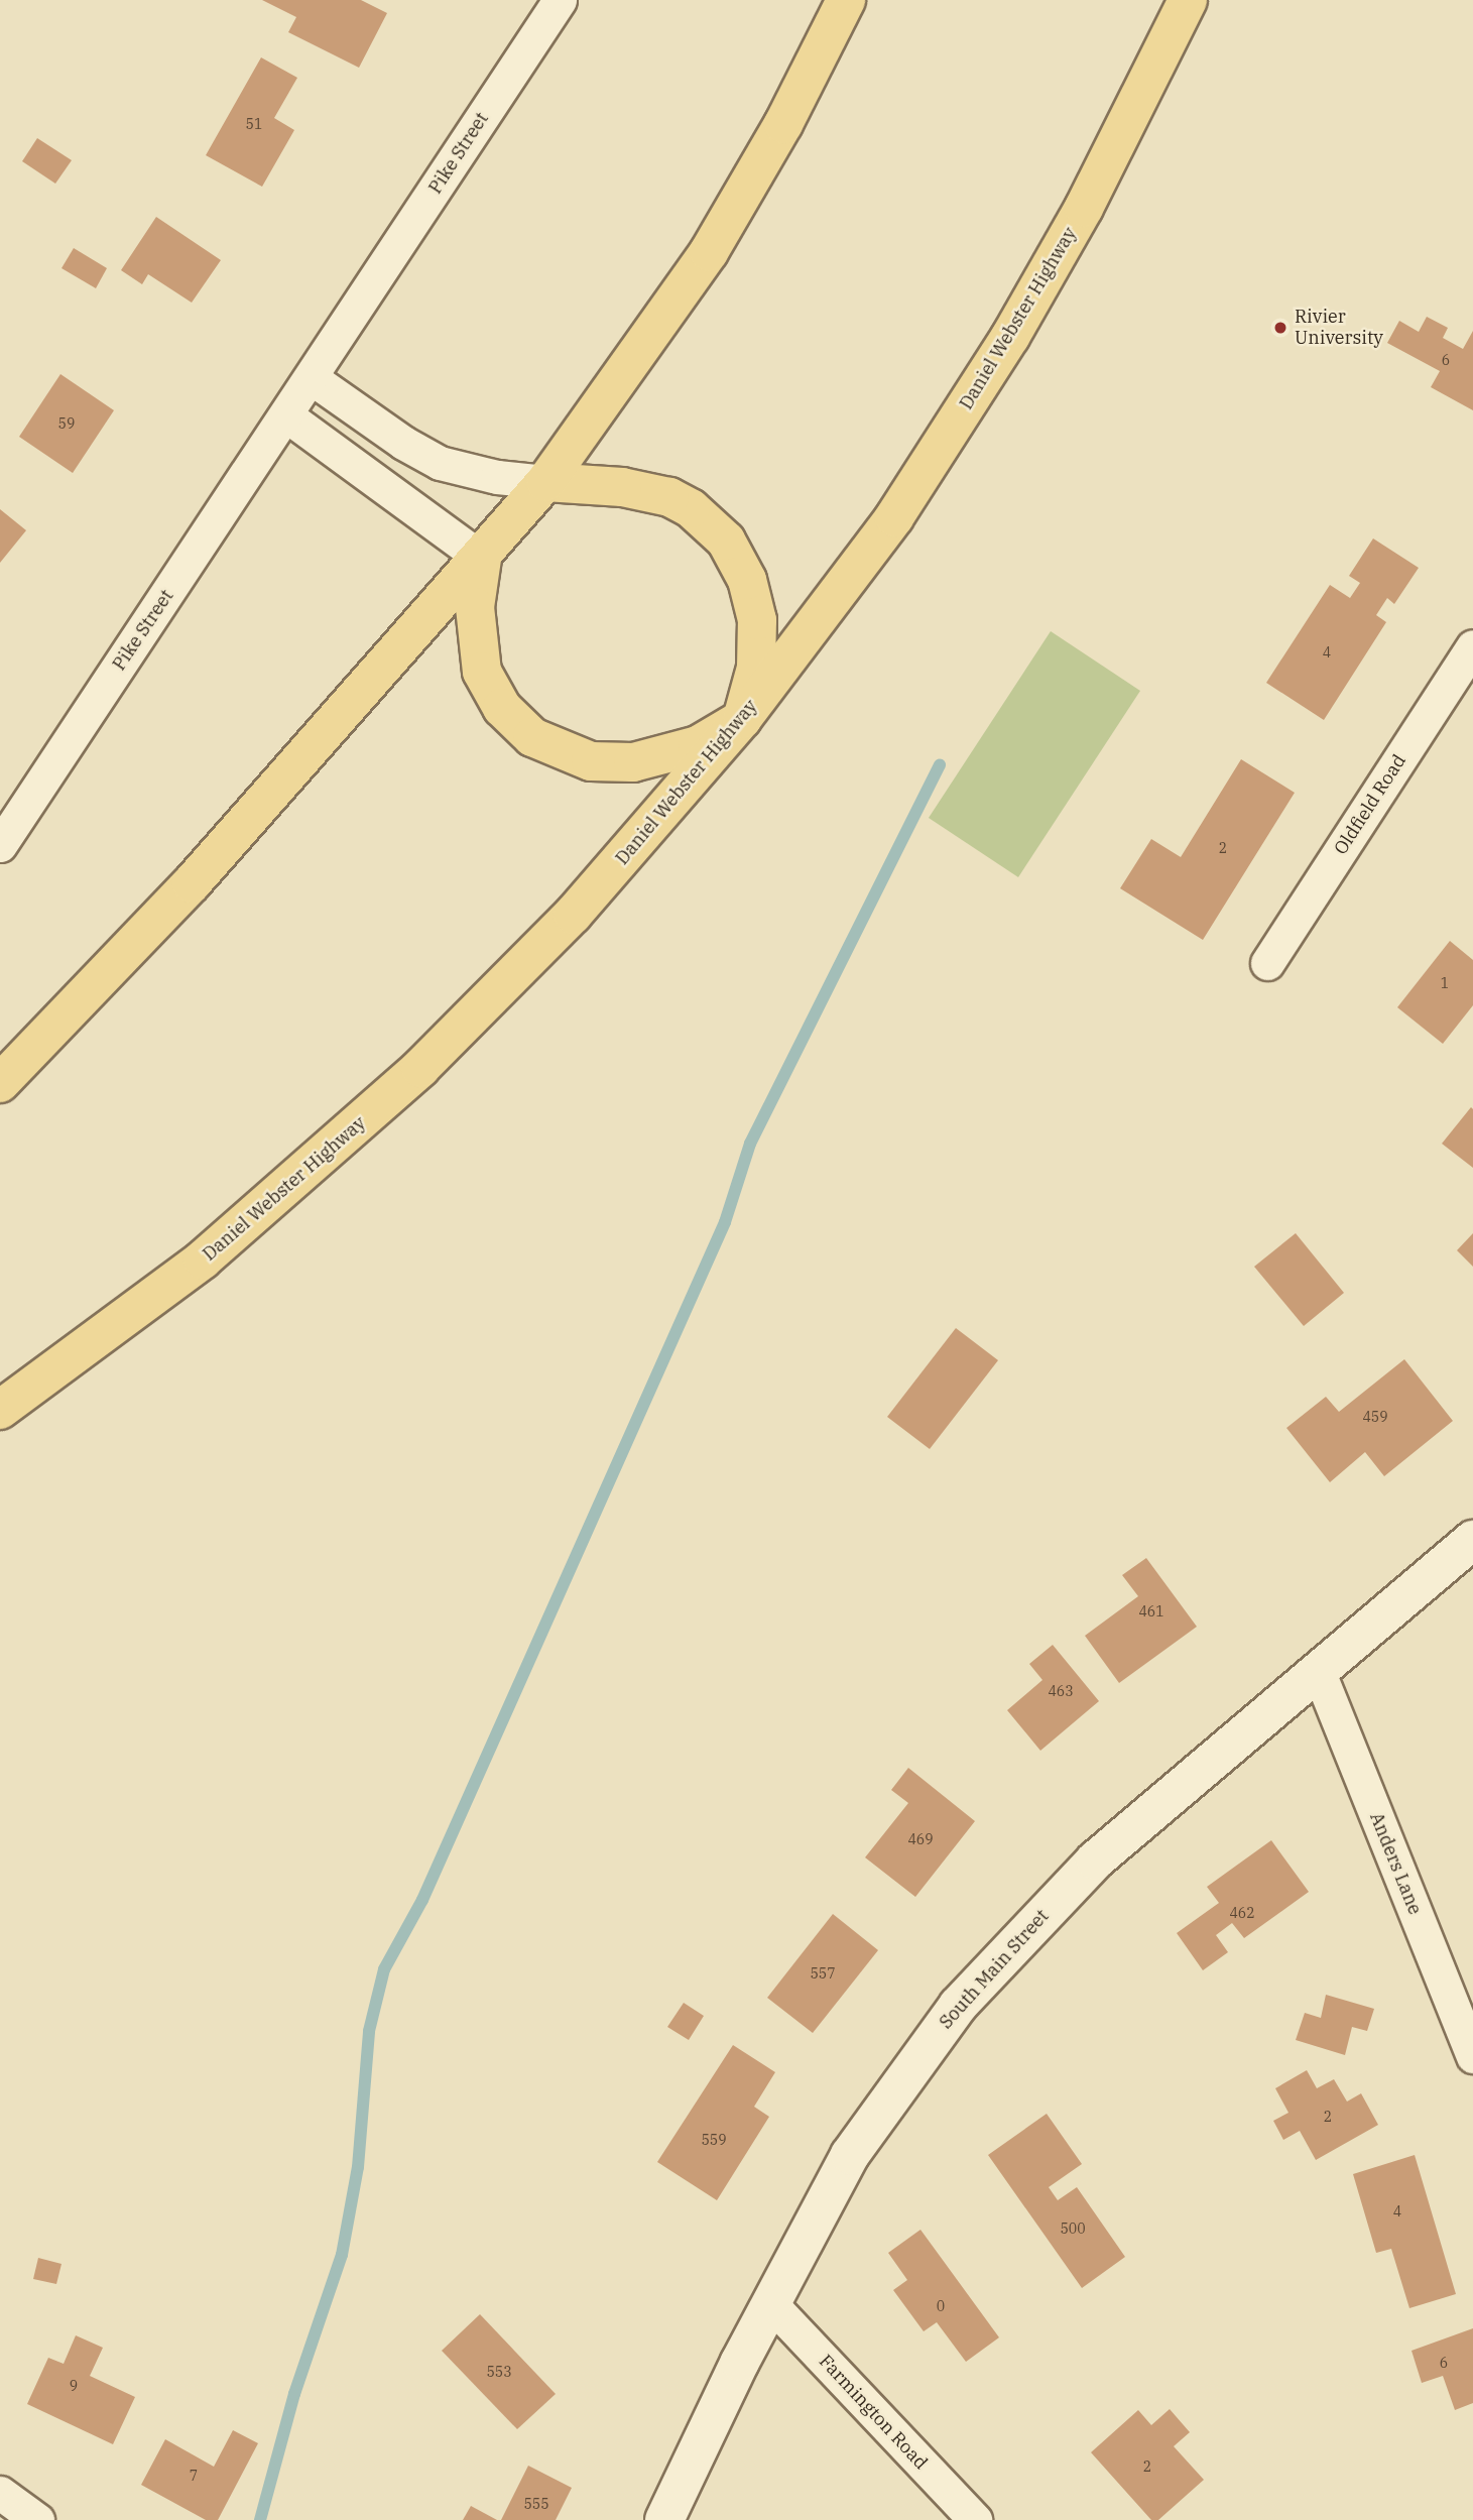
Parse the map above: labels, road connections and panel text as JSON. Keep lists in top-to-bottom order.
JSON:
{
  "streets": {
    "main road": ["Daniel Webster Highway"],
    "street": [
      "Pike Street",
      "Oldfield Road",
      "Anders Lane",
      "South Main Street",
      "Farmington Road"
    ]
  },
  "crossings": [
    ["Anders Lane", "South Main Street"],
    ["South Main Street", "Farmington Road"]
  ],
  "places": ["Rivier University"],
  "house_numbers": [
    "51",
    "6",
    "59",
    "4",
    "2",
    "1",
    "459",
    "461",
    "463",
    "469",
    "462",
    "557",
    "2",
    "559",
    "4",
    "500",
    "0",
    "6",
    "553",
    "9",
    "2",
    "7",
    "555"
  ]
}
